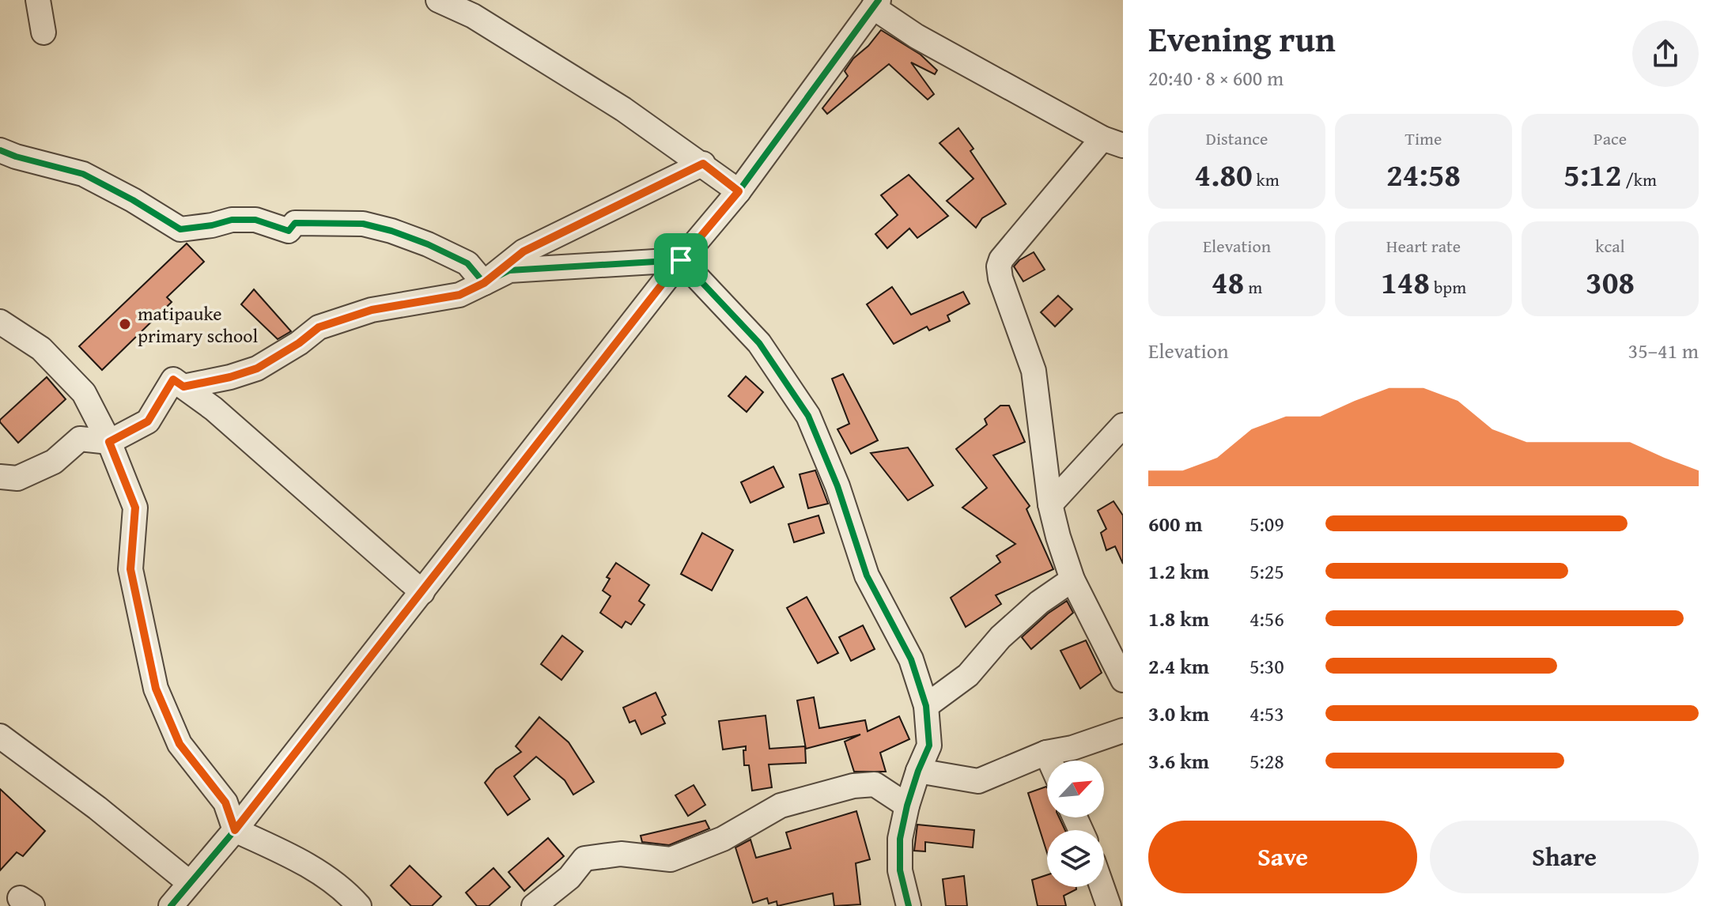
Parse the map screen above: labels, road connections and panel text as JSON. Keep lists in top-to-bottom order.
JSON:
{
  "places": ["matipauke primary school"],
  "north": "top right",
  "page": {
    "heading": ["Evening run", "20:40 · 8 × 600 m"],
    "stats": [
      ["Distance", "4.80 km"],
      ["Time", "24:58"],
      ["Pace", "5:12 /km"],
      ["Elevation", "48 m"],
      ["Heart rate", "148 bpm"],
      ["kcal", "308"]
    ],
    "chart": ["Elevation", "35–41 m"],
    "list": [
      {
        "name": "600 m",
        "note": "5:09"
      },
      {
        "name": "1.2 km",
        "note": "5:25"
      },
      {
        "name": "1.8 km",
        "note": "4:56"
      },
      {
        "name": "2.4 km",
        "note": "5:30"
      },
      {
        "name": "3.0 km",
        "note": "4:53"
      },
      {
        "name": "3.6 km",
        "note": "5:28"
      }
    ],
    "buttons": ["Save", "Share"]
  }
}
